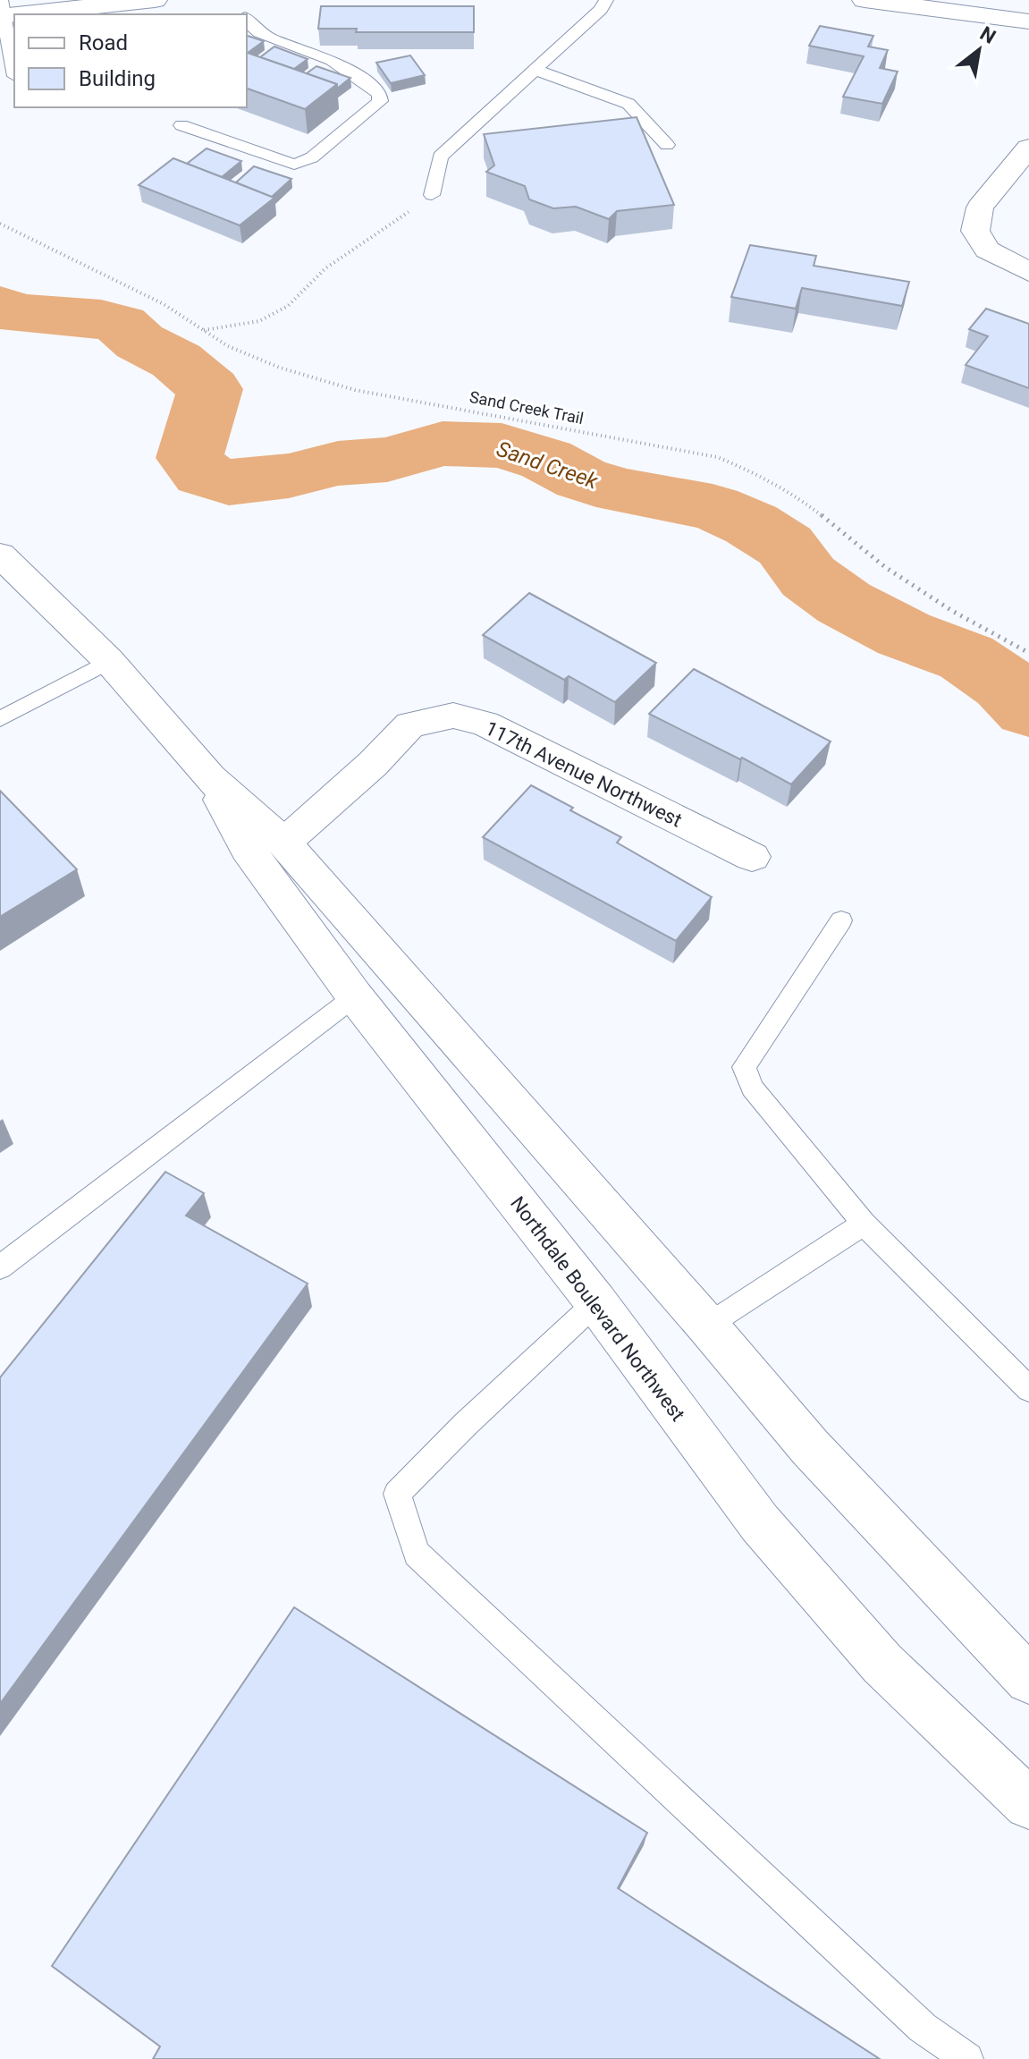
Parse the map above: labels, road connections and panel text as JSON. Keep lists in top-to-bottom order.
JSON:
{
  "streets": {
    "main road": ["117th Avenue Northwest", "Northdale Boulevard Northwest"],
    "path": ["Sand Creek Trail"]
  },
  "crossings": [
    ["117th Avenue Northwest", "Northdale Boulevard Northwest"]
  ],
  "water": ["Sand Creek"],
  "legend": ["Road", "Building"],
  "north": "top right"
}
